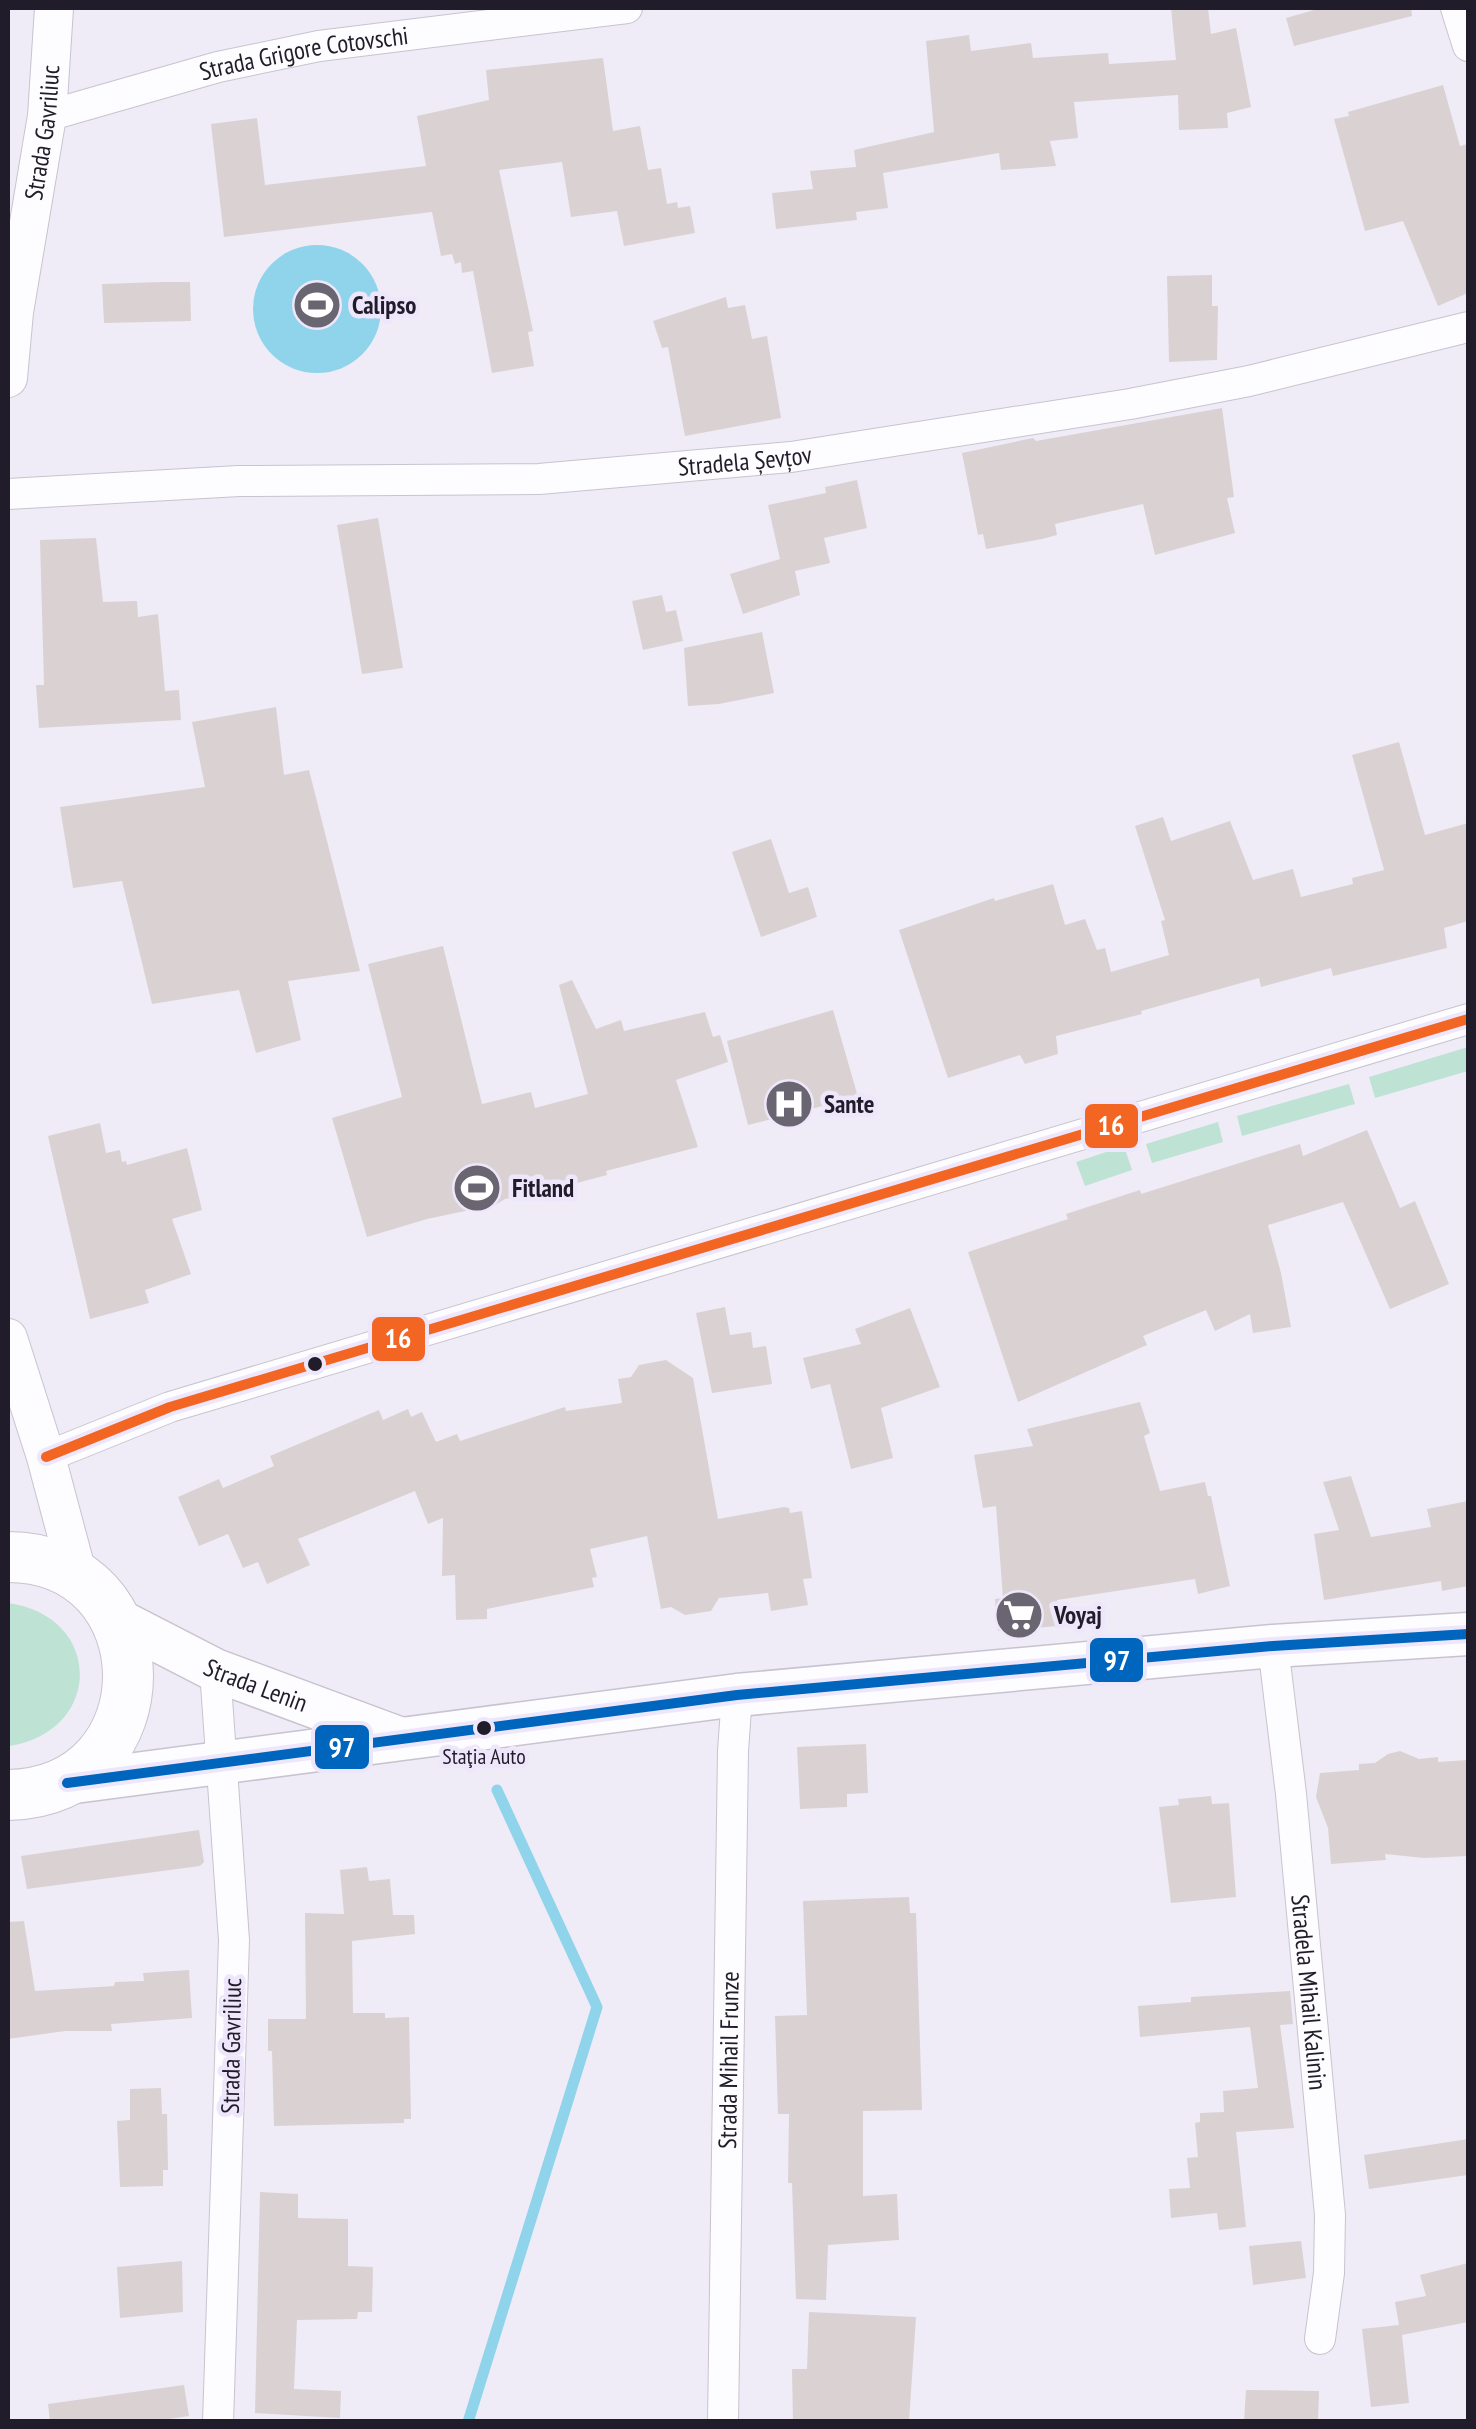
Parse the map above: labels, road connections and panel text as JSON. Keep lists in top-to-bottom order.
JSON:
{
  "streets": {
    "main road": ["Strada Lenin"],
    "street": [
      "Strada Grigore Cotovschi",
      "Strada Gavriliuc",
      "Stradela Șevțov",
      "Stradela Mihail Kalinin",
      "Strada Mihail Frunze"
    ]
  },
  "crossings": [
    ["Strada Grigore Cotovschi", "Strada Gavriliuc"],
    ["Strada Gavriliuc", "Strada Lenin"]
  ],
  "places": {
    "sports": ["Calipso", "Fitland"],
    "hospital": ["Sante"],
    "supermarket": ["Voyaj"],
    "other": ["Staţia Auto"]
  },
  "lines": ["transit line 16", "transit line 97"]
}
